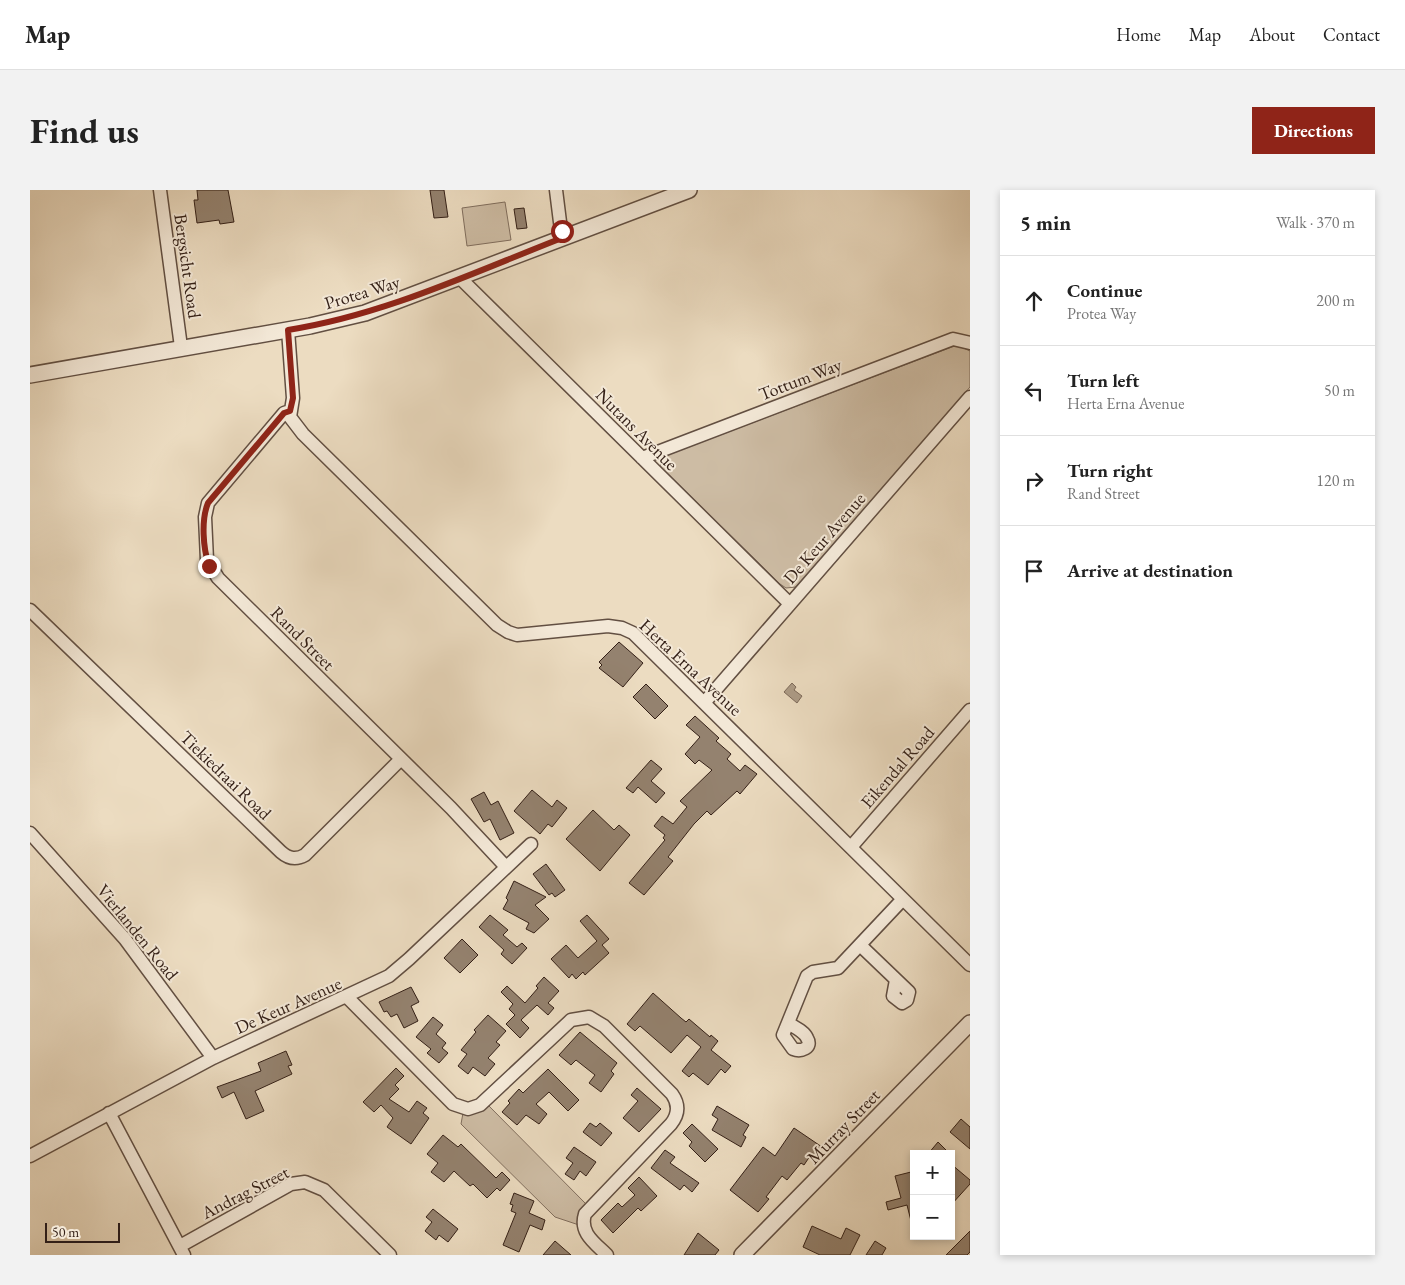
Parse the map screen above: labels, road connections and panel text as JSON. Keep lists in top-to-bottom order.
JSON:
{
  "streets": {
    "street": [
      "Bergsicht Road",
      "Protea Way",
      "Tottum Way",
      "Nutans Avenue",
      "De Keur Avenue",
      "Rand Street",
      "Herta Erna Avenue",
      "Eikendal Road",
      "Tiekiedraai Road",
      "Vierlanden Road",
      "Murray Street",
      "Andrag Street"
    ]
  },
  "crossings": [
    ["Bergsicht Road", "Protea Way"],
    ["Protea Way", "Nutans Avenue"],
    ["Tottum Way", "Nutans Avenue"],
    ["Nutans Avenue", "De Keur Avenue"],
    ["De Keur Avenue", "Rand Street"],
    ["De Keur Avenue", "Herta Erna Avenue"],
    ["De Keur Avenue", "Vierlanden Road"],
    ["Rand Street", "Herta Erna Avenue"],
    ["Rand Street", "Tiekiedraai Road"],
    ["Herta Erna Avenue", "Eikendal Road"]
  ],
  "scale_bar": "50 m",
  "page": {
    "header": "Map",
    "nav": [
      "Home",
      "Map",
      "About",
      "Contact"
    ],
    "buttons": "Directions",
    "title": "Find us",
    "heading": ["5 min", "Walk · 370 m"],
    "list": [
      ["Continue", "Protea Way", "200 m"],
      ["Turn left", "Herta Erna Avenue", "50 m"],
      ["Turn right", "Rand Street", "120 m"],
      "Arrive at destination"
    ],
    "map_buttons": ["+", "−"],
    "scale": "50 m"
  }
}
